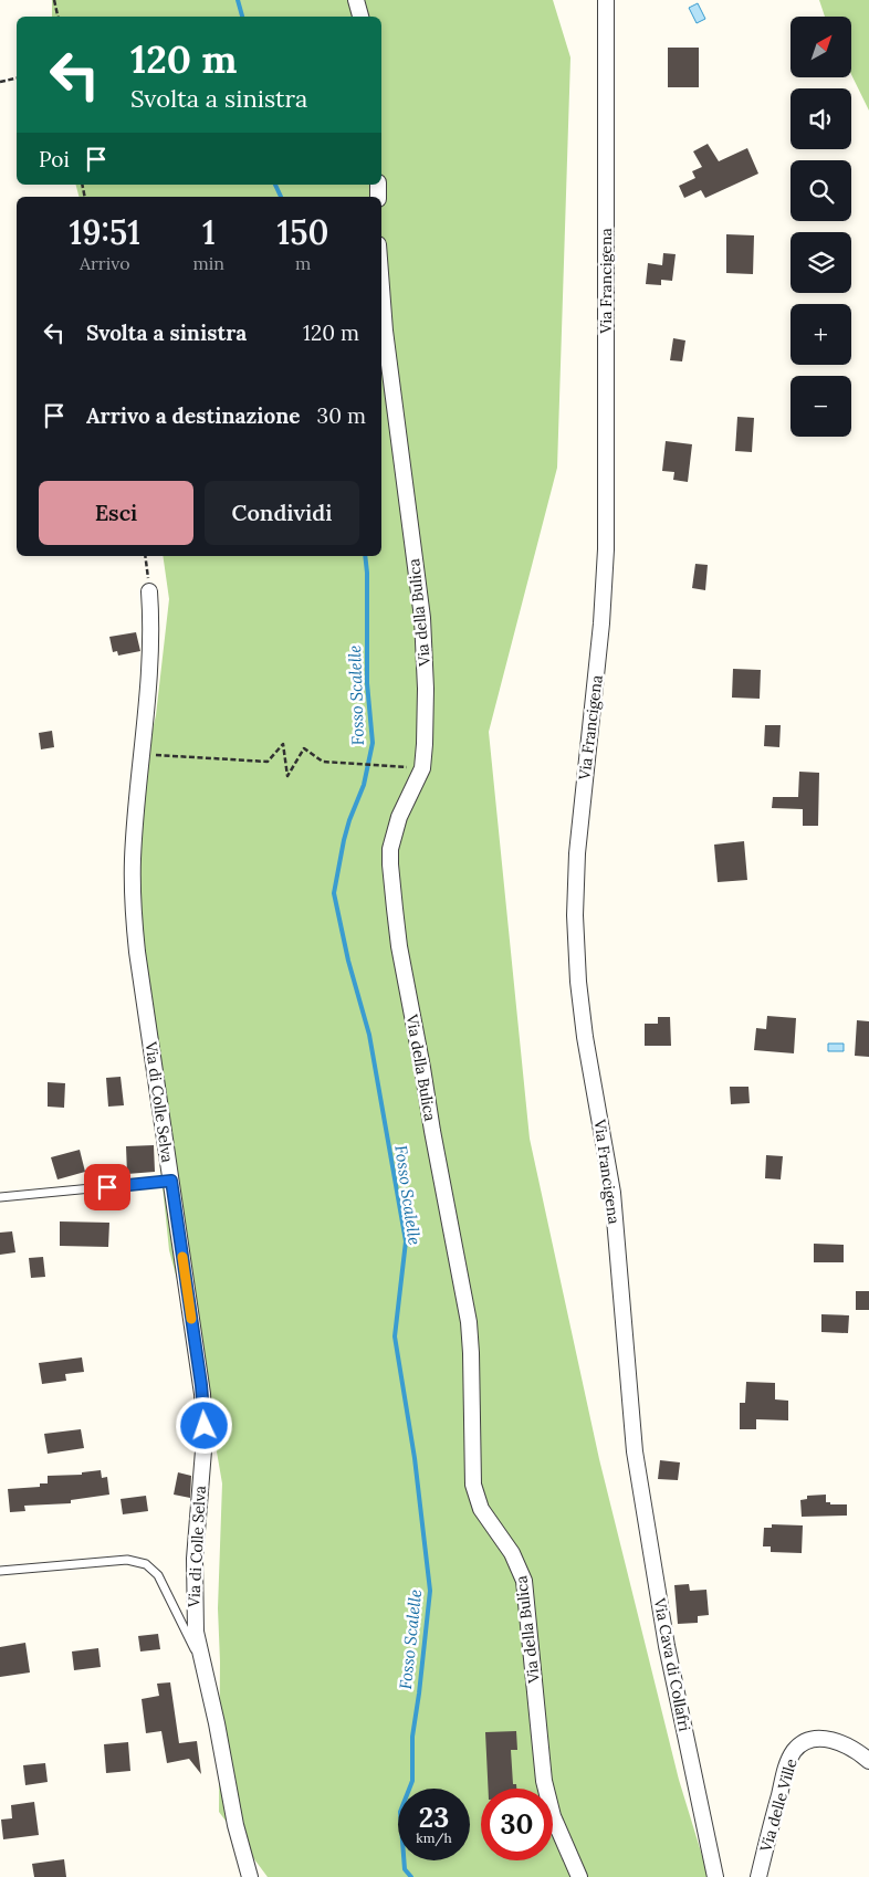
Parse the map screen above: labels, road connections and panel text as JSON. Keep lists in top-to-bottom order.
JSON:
{
  "streets": {
    "street": [
      "Via Francigena",
      "Via della Bulica",
      "Via di Colle Selva",
      "Via Cava di Collafri",
      "Via delle Ville"
    ]
  },
  "crossings": [
    ["Via Francigena", "Via Cava di Collafri"]
  ],
  "water": ["Fosso Scalelle"],
  "north": "top right",
  "page": {
    "map_buttons": ["+", "−"],
    "turn": ["120 m", "Svolta a sinistra"],
    "then": "Poi",
    "eta": [
      "19:51",
      "Arrivo",
      "1",
      "min",
      "150",
      "m"
    ],
    "list": [
      {
        "name": "Svolta a sinistra",
        "value": "120 m"
      },
      {
        "name": "Arrivo a destinazione",
        "value": "30 m"
      }
    ],
    "buttons": ["Esci", "Condividi"],
    "speed": "23 km/h",
    "limit": "30"
  }
}
